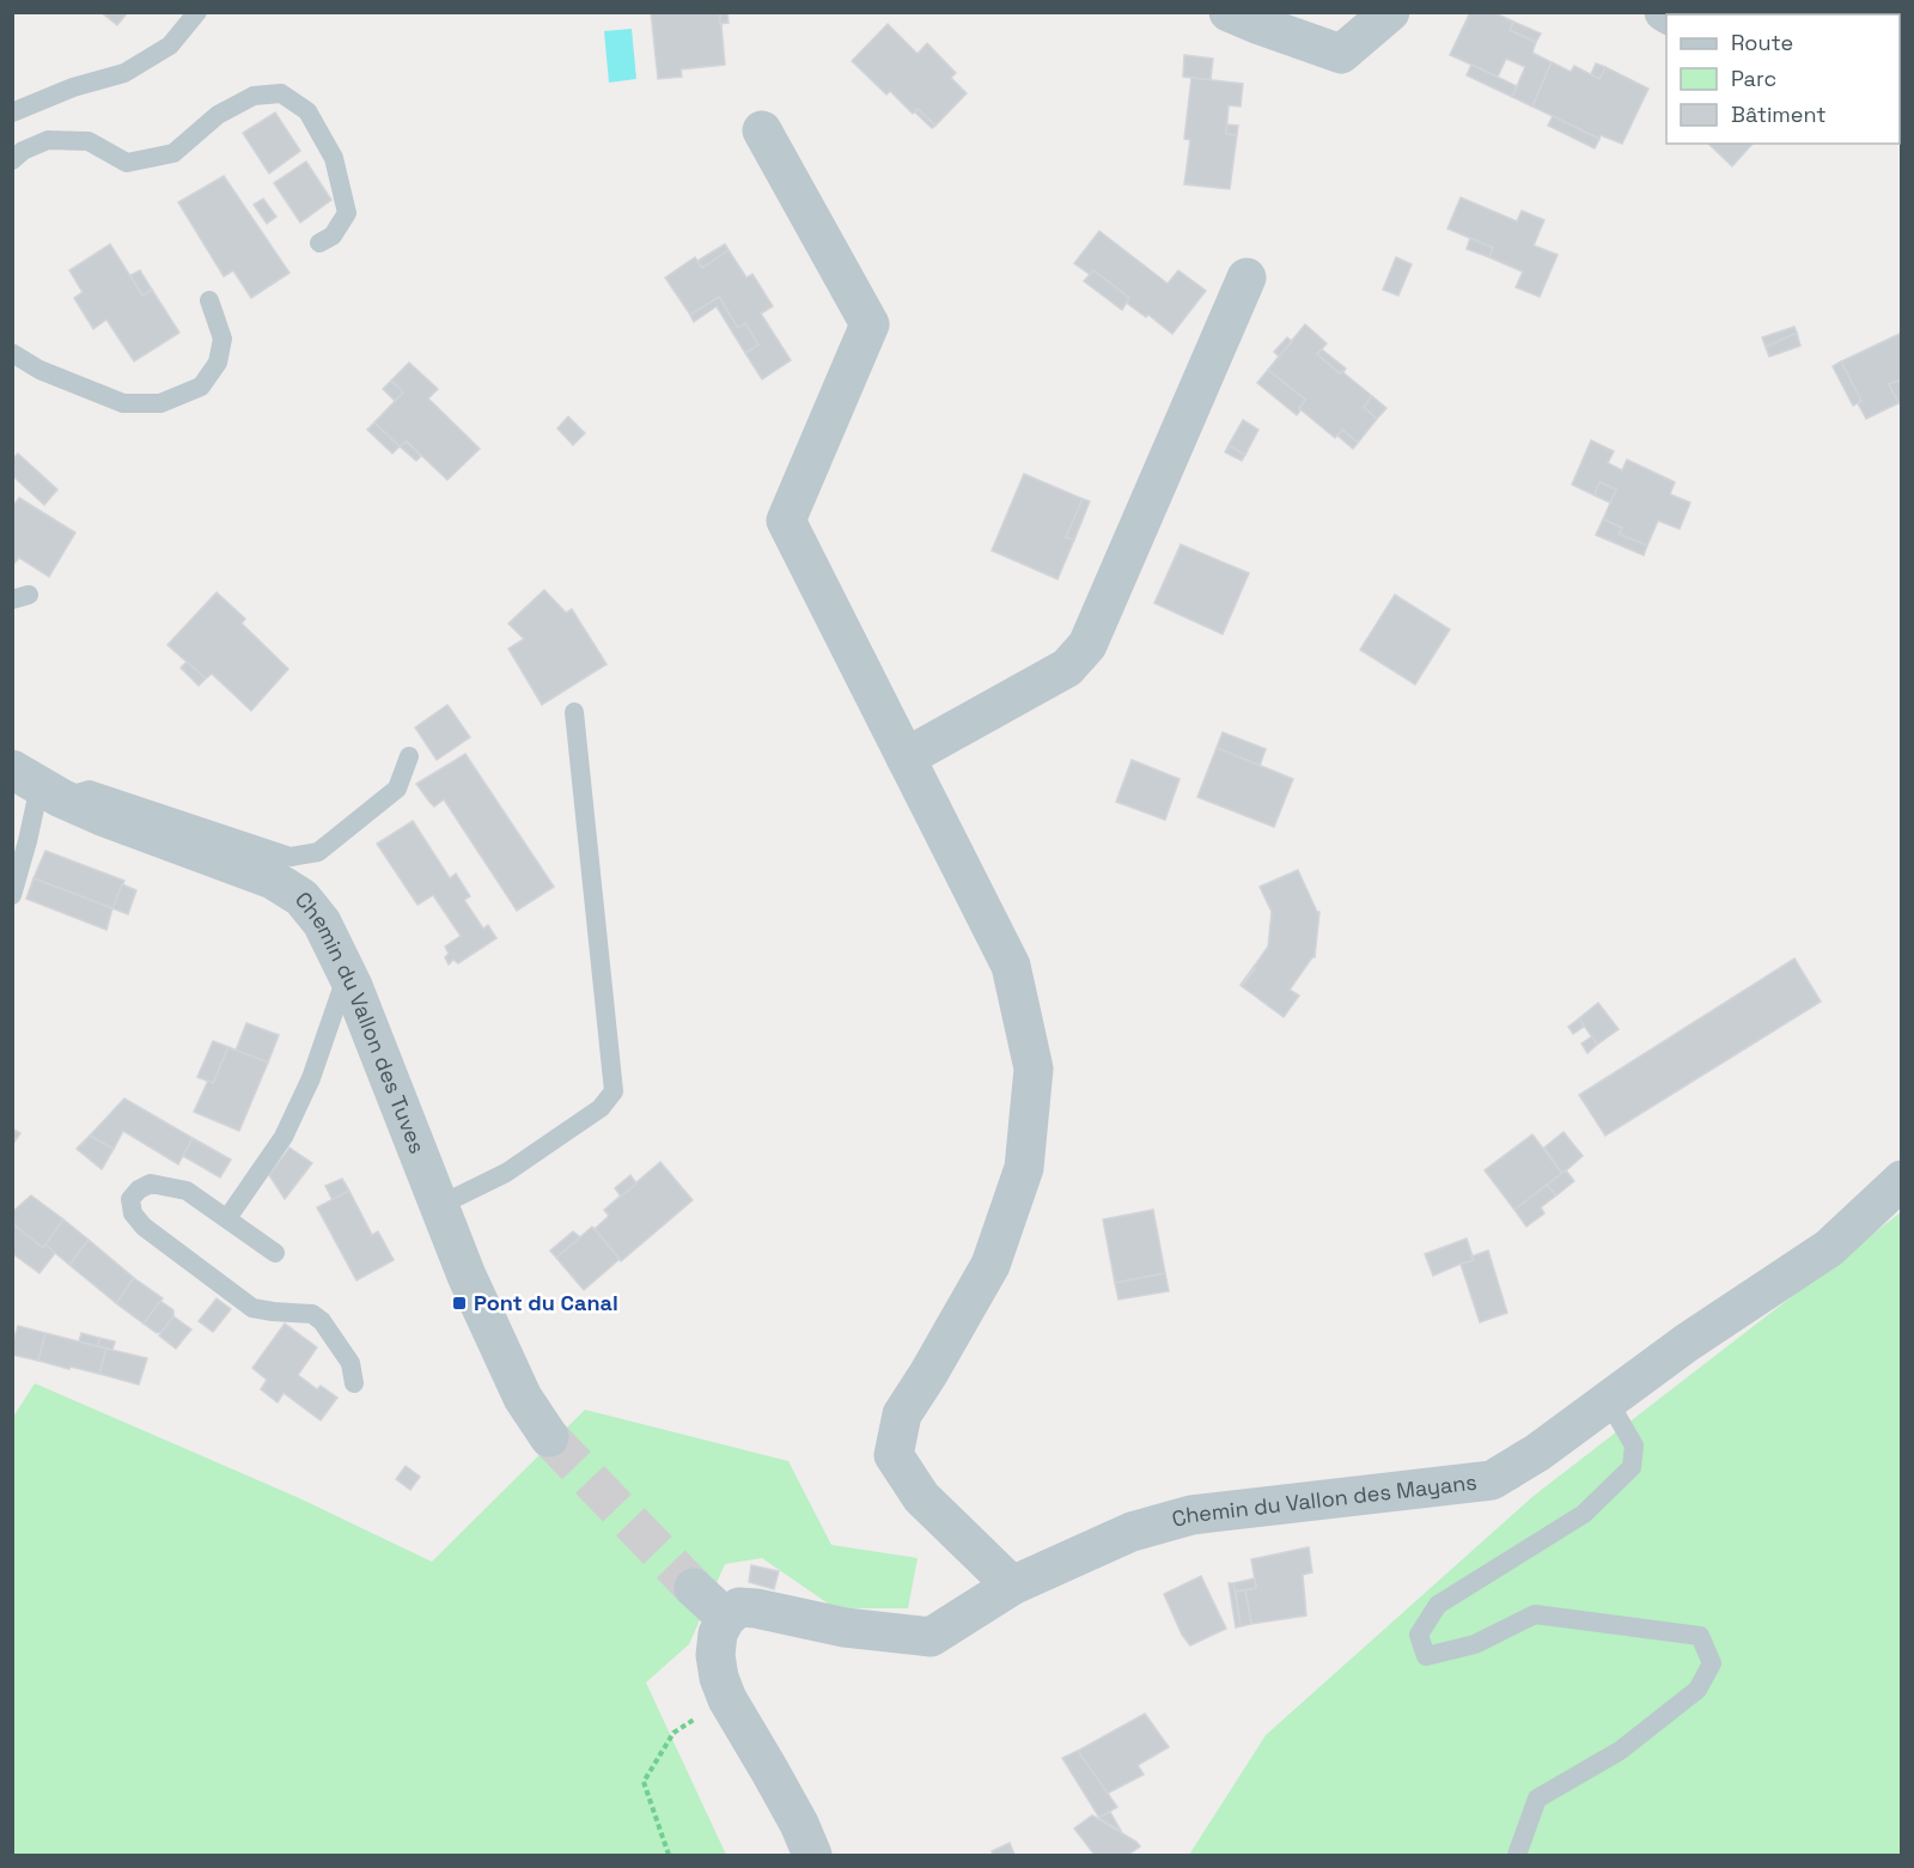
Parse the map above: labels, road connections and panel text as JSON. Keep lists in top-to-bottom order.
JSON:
{
  "streets": {
    "street": ["Chemin du Vallon des Tuves", "Chemin du Vallon des Mayans"]
  },
  "places": {
    "transit": ["Pont du Canal"]
  },
  "legend": ["Route", "Parc", "Bâtiment"]
}
